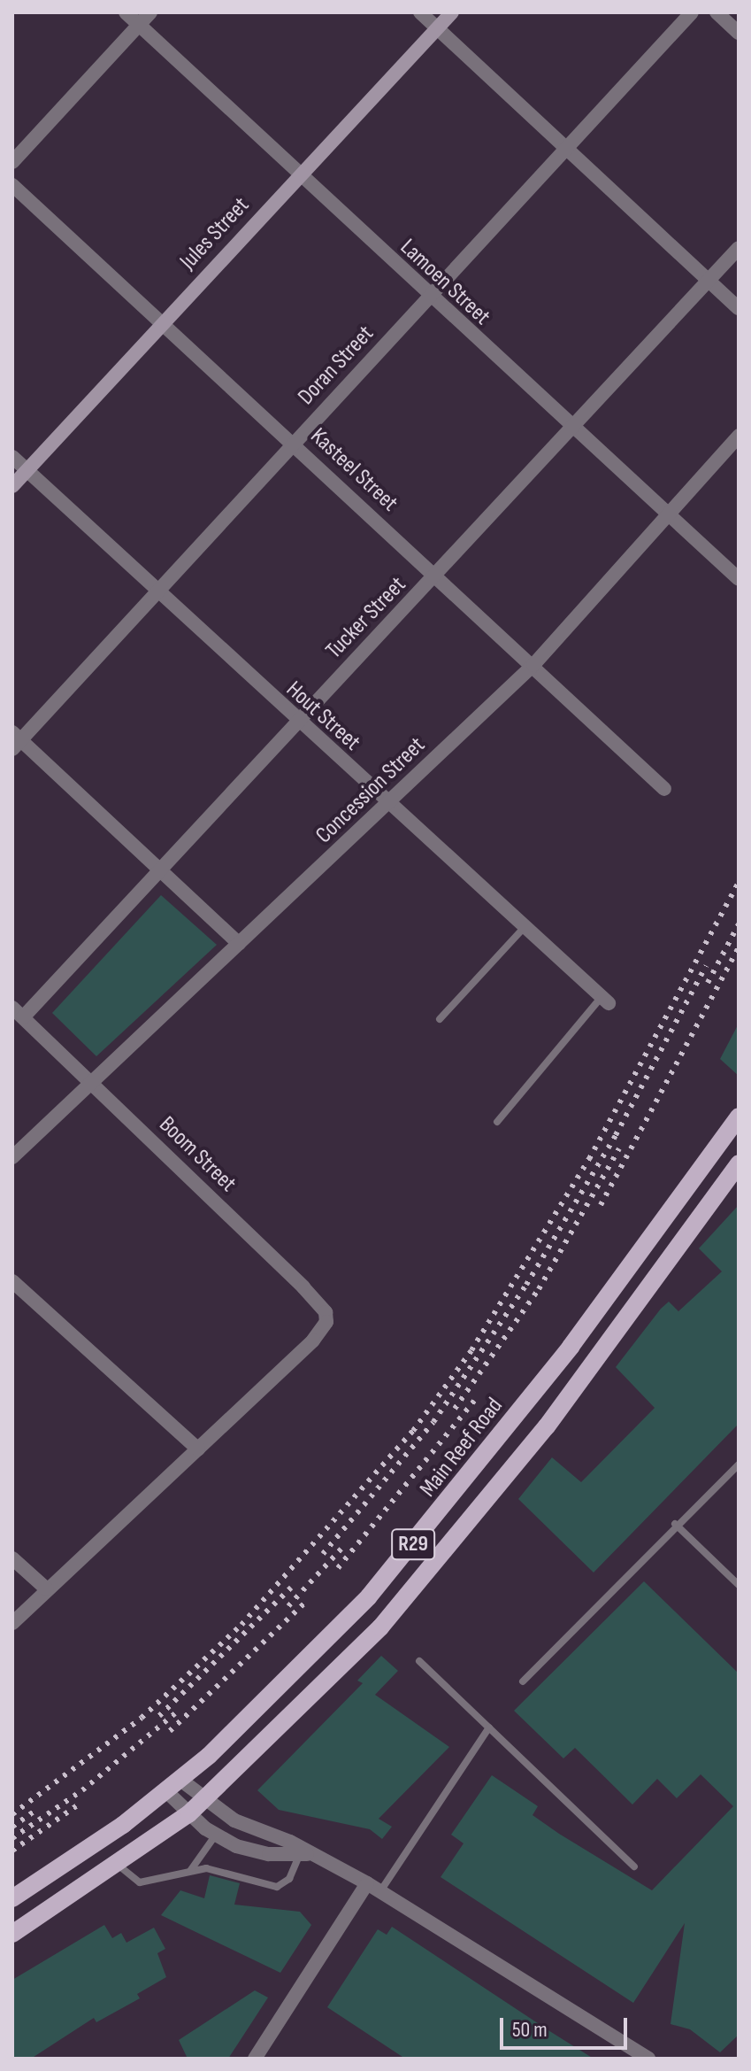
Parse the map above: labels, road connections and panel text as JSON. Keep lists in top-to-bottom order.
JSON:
{
  "streets": {
    "main road": ["Jules Street", "Main Reef Road", "R29"],
    "street": [
      "Lamoen Street",
      "Doran Street",
      "Kasteel Street",
      "Tucker Street",
      "Hout Street",
      "Concession Street",
      "Boom Street"
    ]
  },
  "crossings": [
    ["Jules Street", "Lamoen Street"],
    ["Jules Street", "Kasteel Street"],
    ["Jules Street", "Hout Street"],
    ["Lamoen Street", "Doran Street"],
    ["Lamoen Street", "Tucker Street"],
    ["Lamoen Street", "Concession Street"],
    ["Doran Street", "Kasteel Street"],
    ["Doran Street", "Hout Street"],
    ["Kasteel Street", "Tucker Street"],
    ["Kasteel Street", "Concession Street"],
    ["Tucker Street", "Hout Street"],
    ["Tucker Street", "Boom Street"],
    ["Hout Street", "Concession Street"],
    ["Concession Street", "Boom Street"]
  ],
  "scale_bar": "50 m"
}
